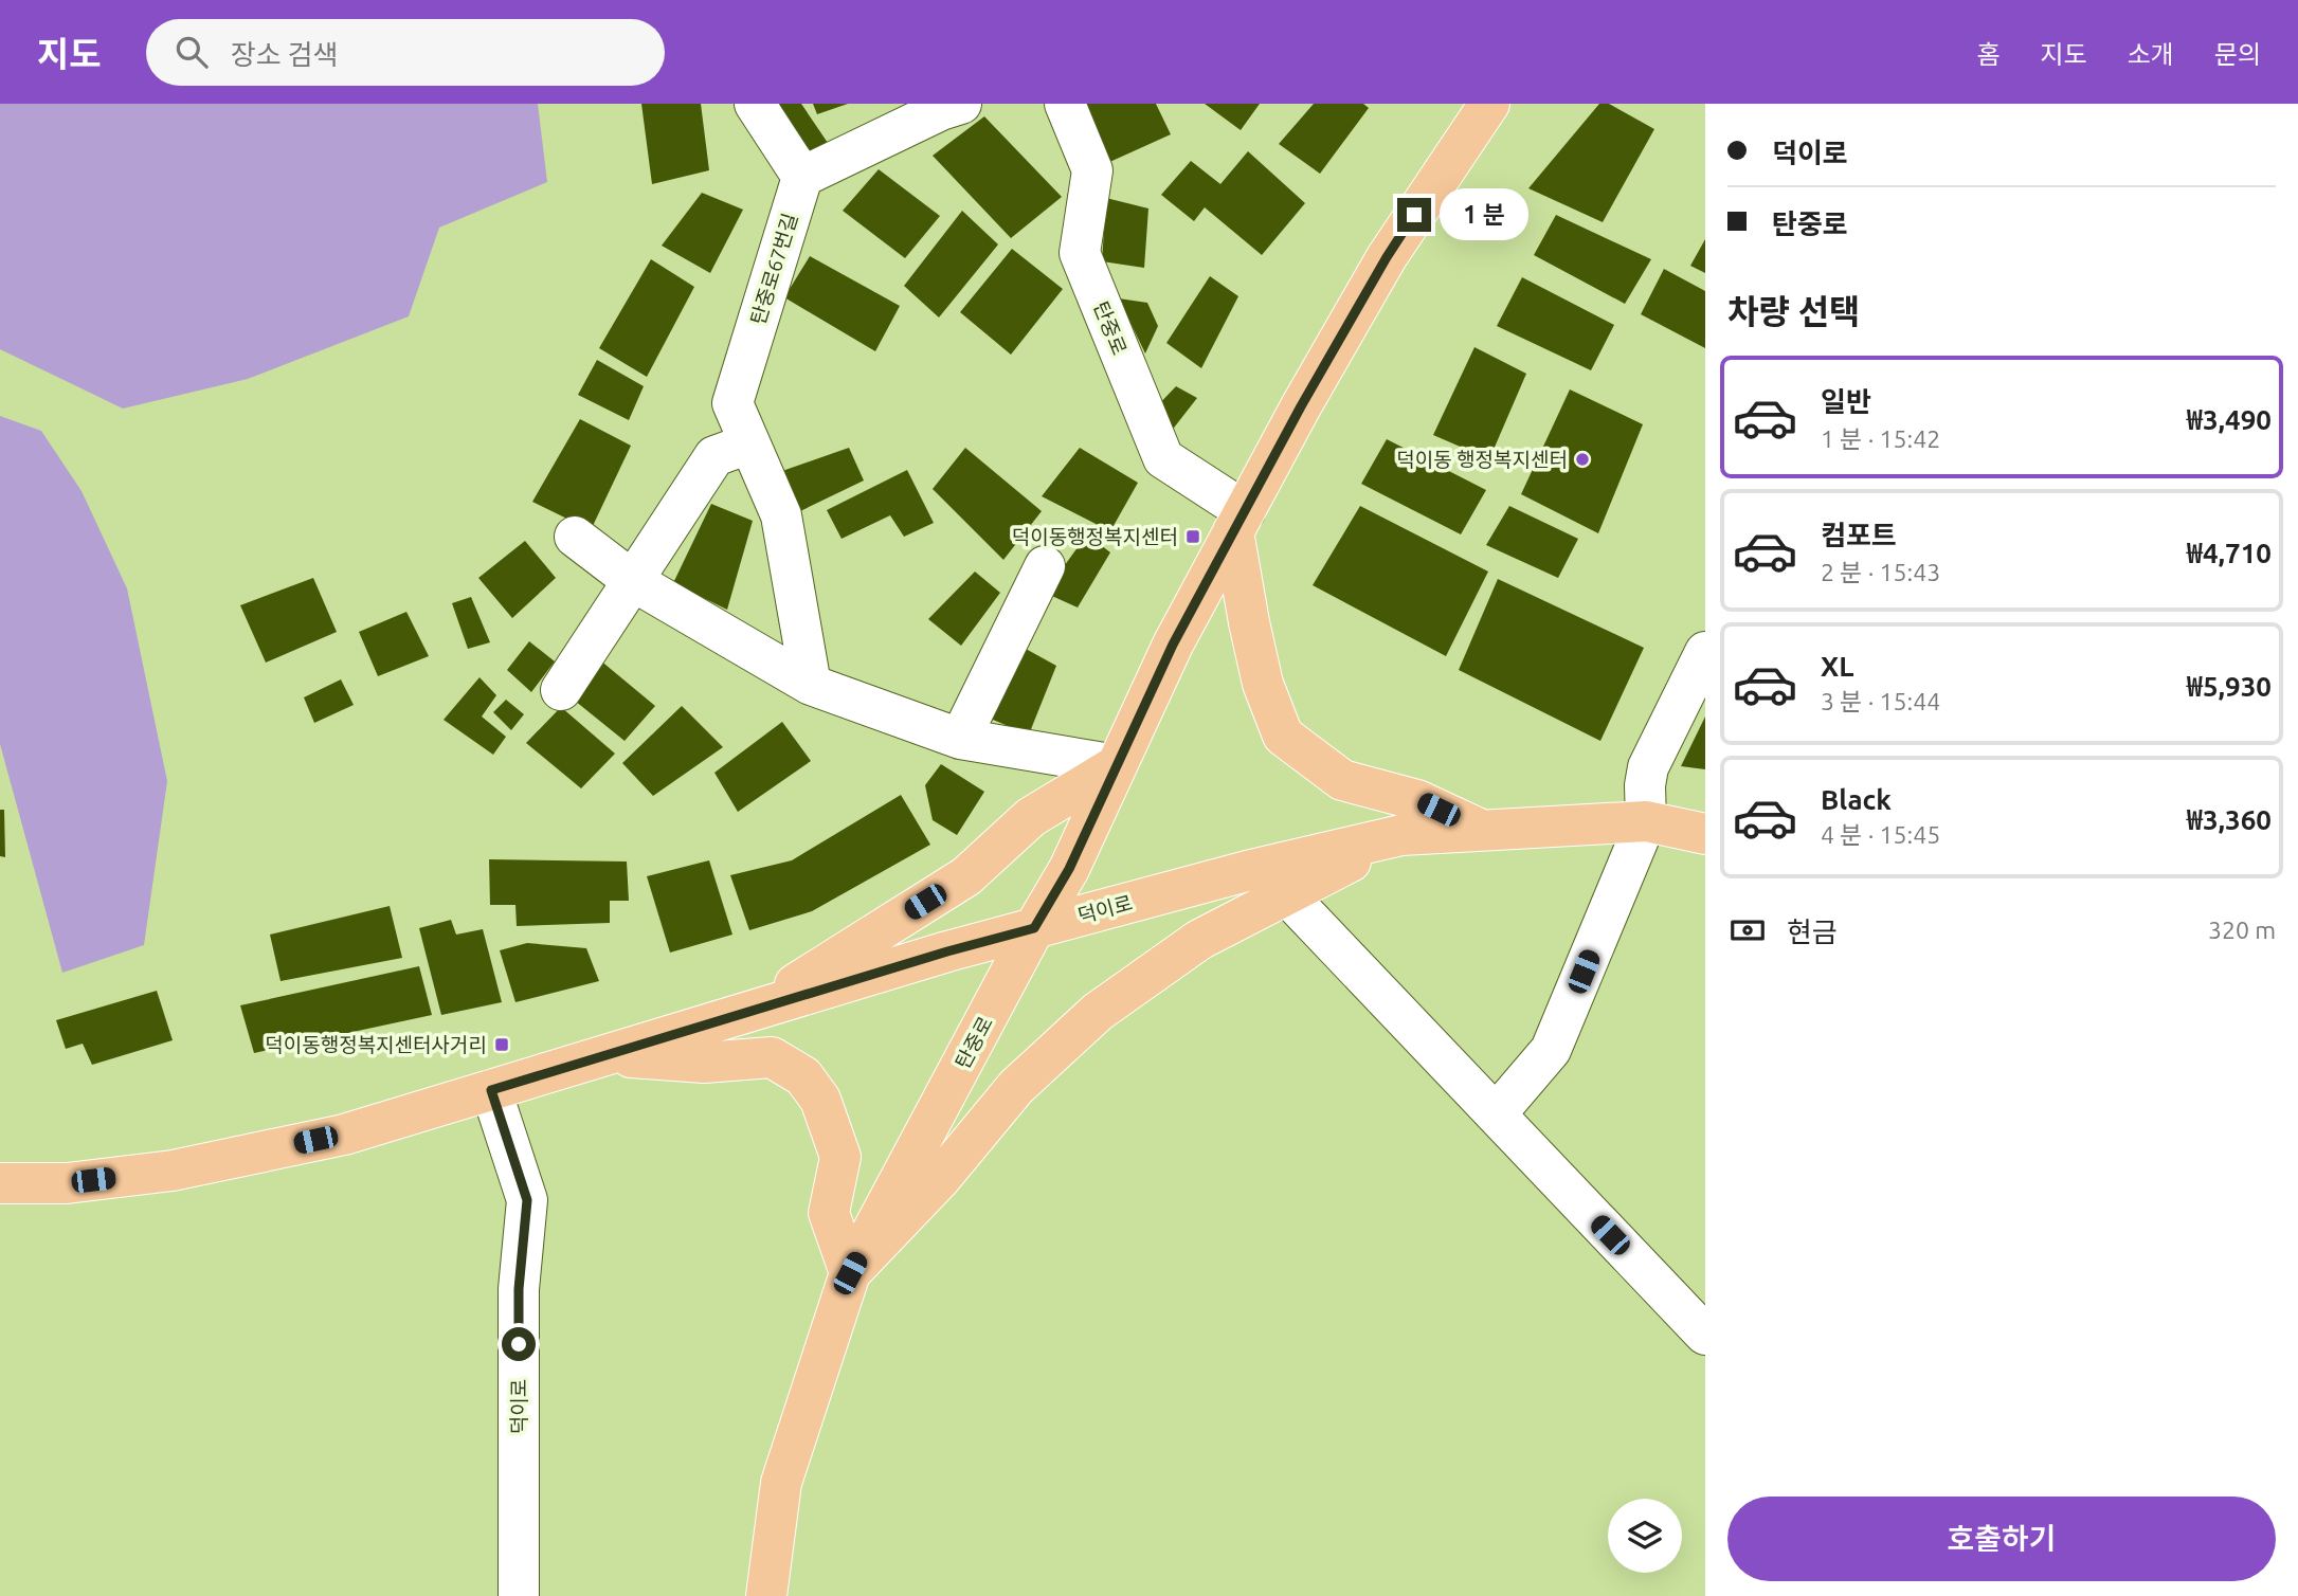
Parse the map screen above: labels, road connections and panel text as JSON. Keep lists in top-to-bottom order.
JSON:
{
  "streets": {
    "main road": ["탄중로", "덕이로"],
    "street": ["탄중로67번길"]
  },
  "crossings": [
    ["탄중로", "덕이로"]
  ],
  "places": {
    "other": ["덕이동 행정복지센터"],
    "transit": ["덕이동행정복지센터", "덕이동행정복지센터사거리"]
  },
  "page": {
    "header": "지도",
    "search": "장소 검색",
    "nav": [
      "홈",
      "지도",
      "소개",
      "문의"
    ],
    "banner": ["덕이로", "탄중로"],
    "bubble": "1 분",
    "heading": "차량 선택",
    "list": [
      {
        "name": "일반",
        "note": "1 분 · 15:42",
        "value": "₩3,490"
      },
      {
        "name": "컴포트",
        "note": "2 분 · 15:43",
        "value": "₩4,710"
      },
      {
        "name": "XL",
        "note": "3 분 · 15:44",
        "value": "₩5,930"
      },
      {
        "name": "Black",
        "note": "4 분 · 15:45",
        "value": "₩3,360"
      }
    ],
    "pay": ["현금", "320 m"],
    "buttons": "호출하기"
  }
}
